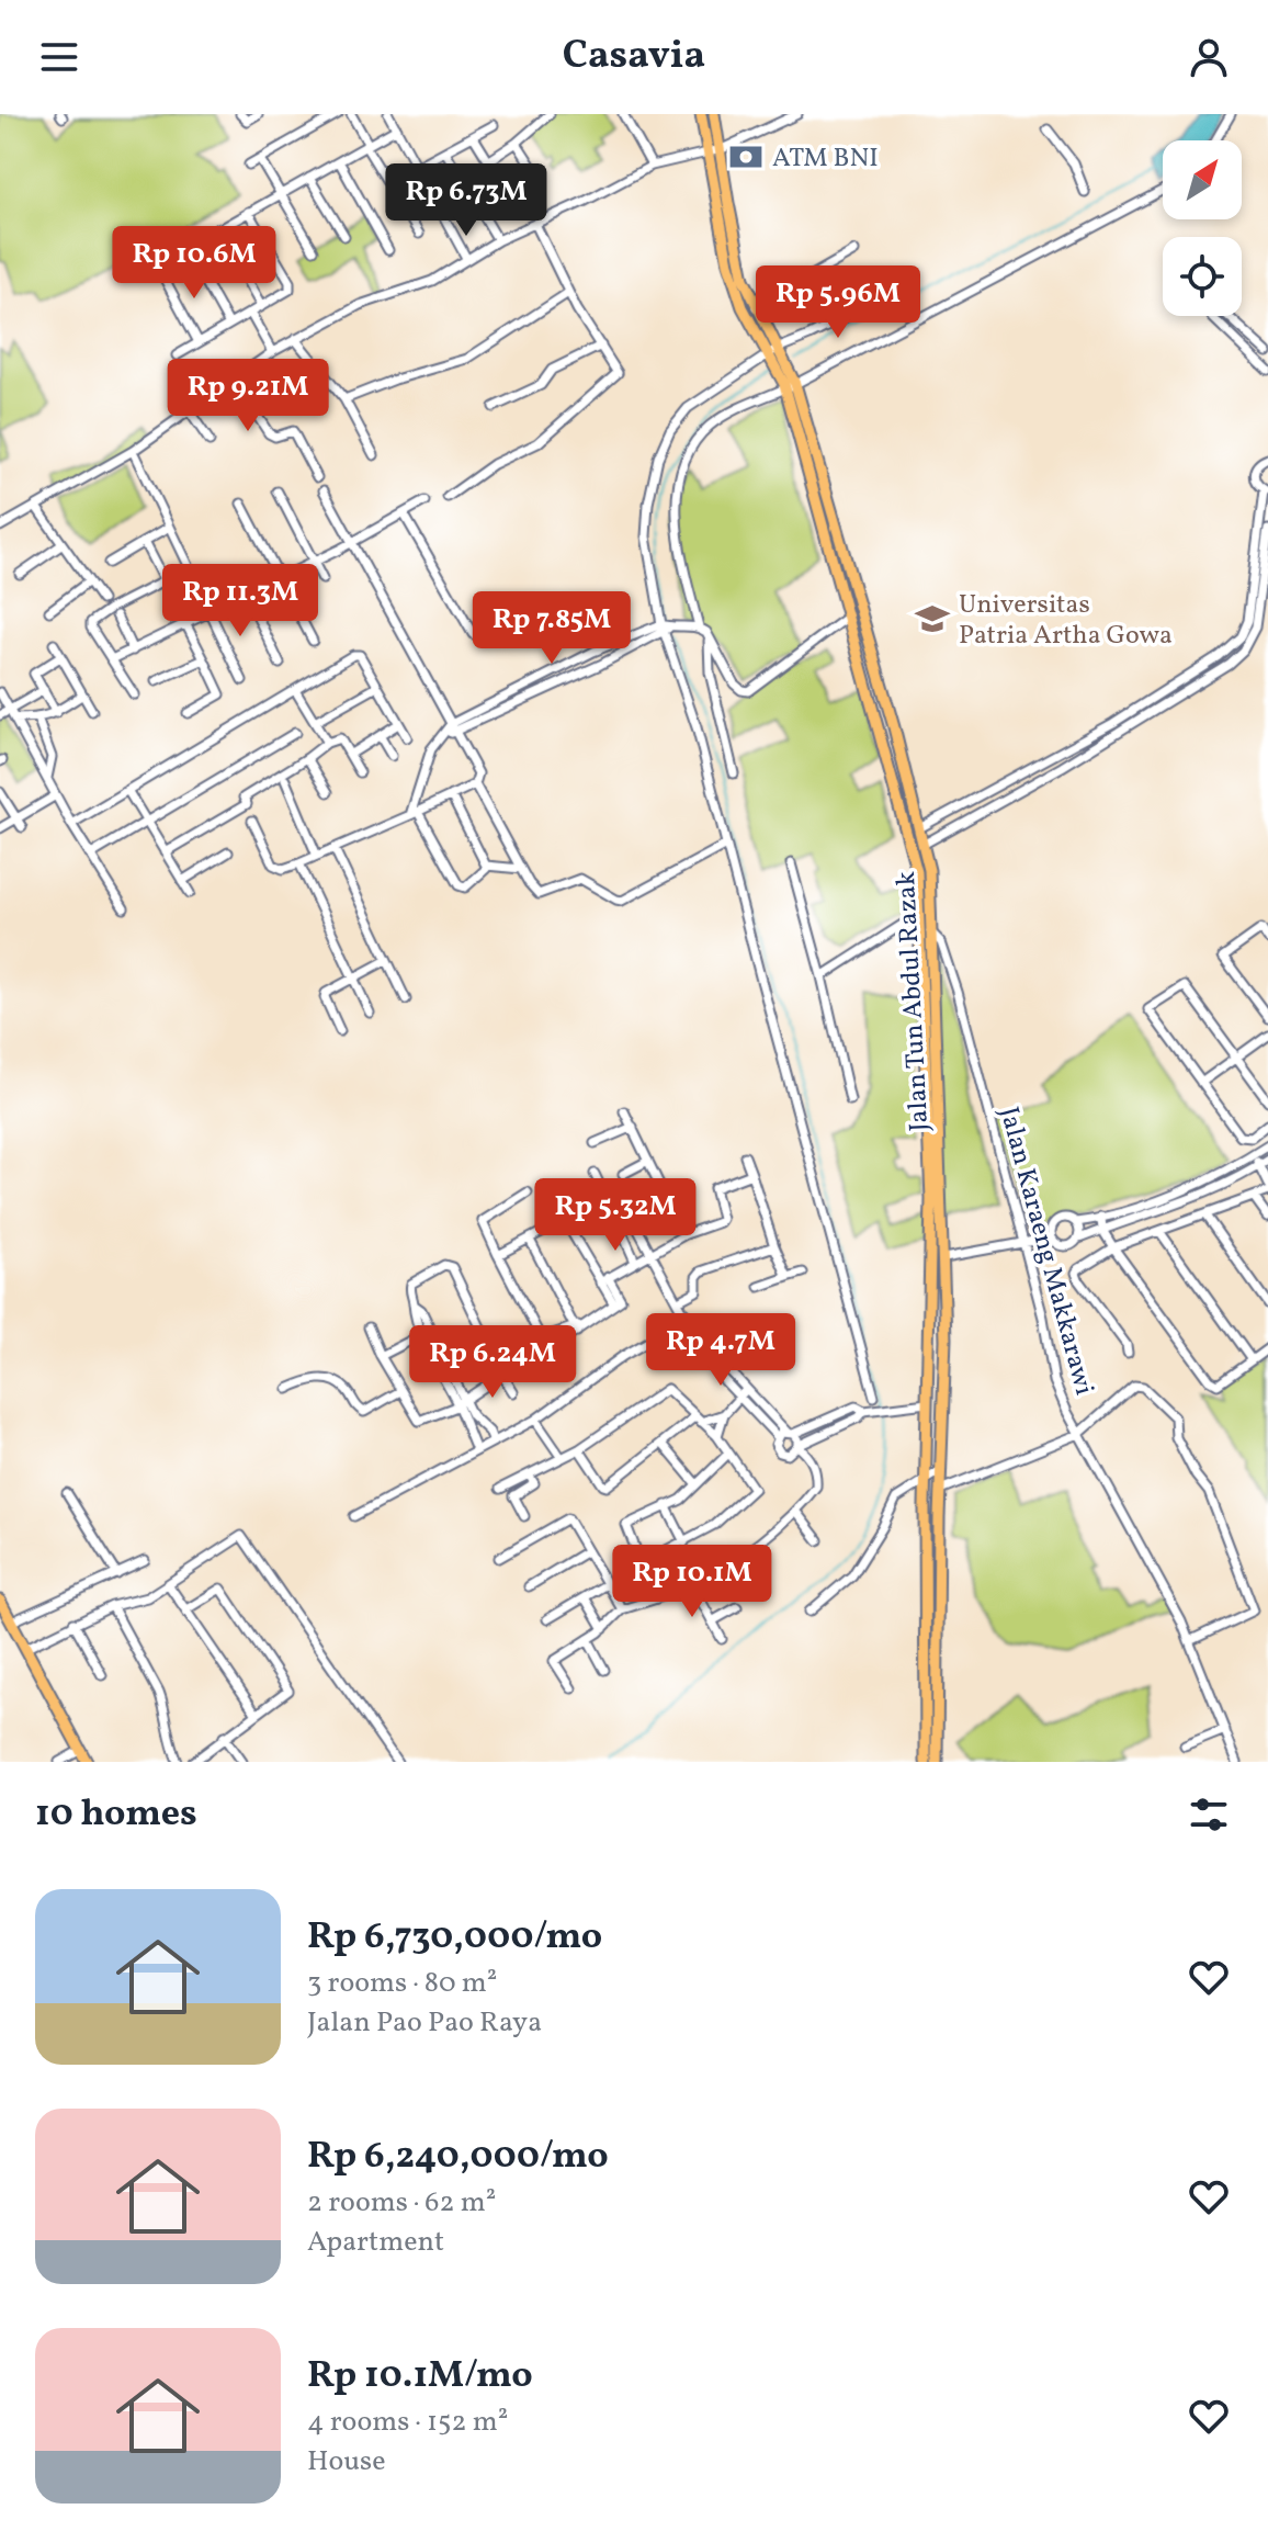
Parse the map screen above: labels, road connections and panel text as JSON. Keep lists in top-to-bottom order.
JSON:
{
  "streets": {
    "main road": ["Jalan Tun Abdul Razak"],
    "street": ["Jalan Karaeng Makkarawi"]
  },
  "crossings": [
    ["Jalan Tun Abdul Razak", "Jalan Karaeng Makkarawi"]
  ],
  "places": {
    "bank": ["ATM BNI"],
    "school or university": ["Universitas Patria Artha Gowa"]
  },
  "north": "top right",
  "page": {
    "header": "Casavia",
    "price": [
      "Rp 6.73M",
      "Rp 10.6M",
      "Rp 5.96M",
      "Rp 9.21M",
      "Rp 11.3M",
      "Rp 7.85M",
      "Rp 5.32M",
      "Rp 4.7M",
      "Rp 6.24M",
      "Rp 10.1M"
    ],
    "heading": "10 homes",
    "list": [
      {
        "name": "Rp 6,730,000/mo",
        "note": "3 rooms · 80 m² · Jalan Pao Pao Raya"
      },
      {
        "name": "Rp 6,240,000/mo",
        "note": "2 rooms · 62 m² · Apartment"
      },
      {
        "name": "Rp 10.1M/mo",
        "note": "4 rooms · 152 m² · House"
      }
    ]
  }
}
